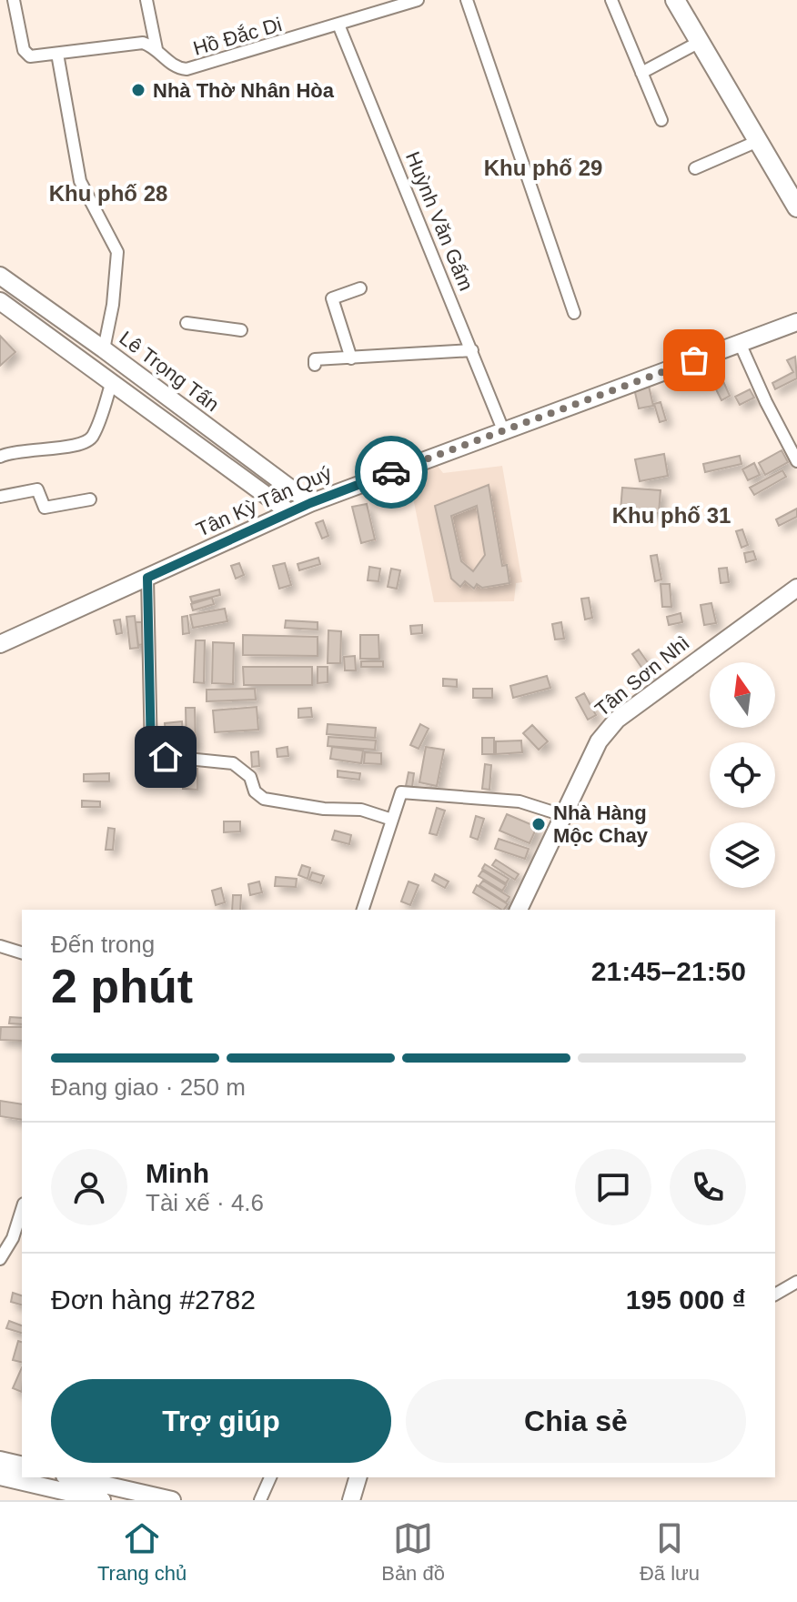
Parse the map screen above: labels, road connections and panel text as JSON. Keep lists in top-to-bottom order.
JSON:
{
  "streets": {
    "main road": ["Lê Trọng Tấn", "Tân Kỳ Tân Quý", "Tân Sơn Nhì"],
    "street": ["Hồ Đắc Di", "Huỳnh Văn Gấm"]
  },
  "crossings": [
    ["Hồ Đắc Di", "Huỳnh Văn Gấm"],
    ["Huỳnh Văn Gấm", "Tân Kỳ Tân Quý"],
    ["Lê Trọng Tấn", "Tân Kỳ Tân Quý"]
  ],
  "districts": ["Khu phố 29", "Khu phố 28", "Khu phố 31"],
  "places": ["Nhà Thờ Nhân Hòa", "Nhà Hàng Mộc Chay"],
  "north": "top",
  "page": {
    "heading": ["2 phút", "Đến trong", "21:45–21:50"],
    "panel": [
      "Minh",
      "Tài xế · 4.6",
      "Đơn hàng #2782",
      "195 000 ₫"
    ],
    "bar": "Đang giao · 250 m",
    "buttons": ["Trợ giúp", "Chia sẻ"],
    "tabs": ["Trang chủ", "Bản đồ", "Đã lưu"]
  }
}
